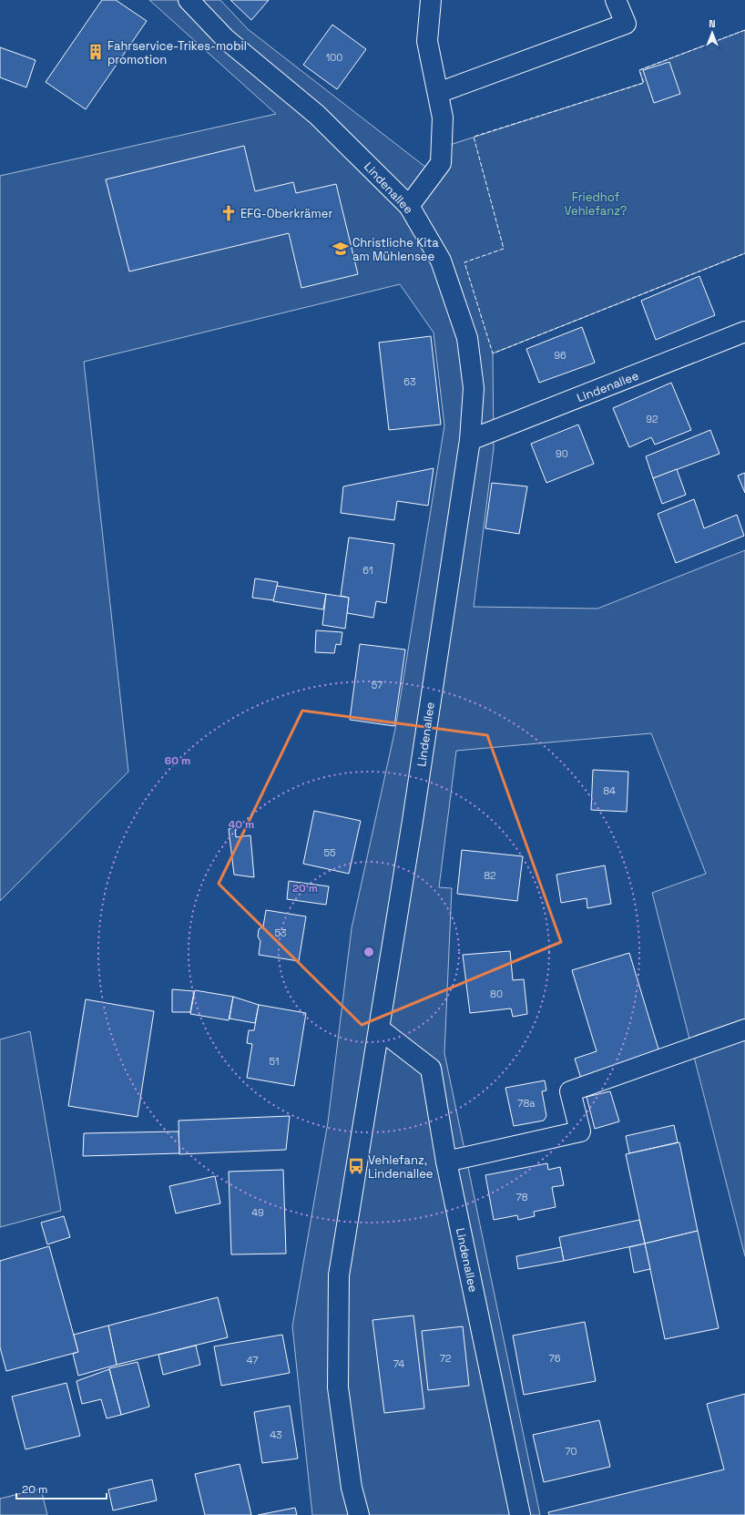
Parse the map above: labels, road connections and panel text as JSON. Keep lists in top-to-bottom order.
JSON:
{
  "streets": {
    "main road": ["Lindenallee"]
  },
  "parks": ["Friedhof Vehlefanz?"],
  "places": {
    "building": ["Fahrservice-Trikes-mobil promotion"],
    "church": ["EFG-Oberkrämer"],
    "school or university": ["Christliche Kita am Mühlensee"],
    "bus stop": ["Vehlefanz, Lindenallee"]
  },
  "house_numbers": [
    "100",
    "96",
    "63",
    "92",
    "90",
    "61",
    "57",
    "84",
    "55",
    "82",
    "53",
    "80",
    "51",
    "78a",
    "78",
    "49",
    "72",
    "76",
    "47",
    "74",
    "43",
    "70"
  ],
  "scale_bar": "20 m",
  "north": "top",
  "rings": ["60 m", "40 m", "20 m"]
}
